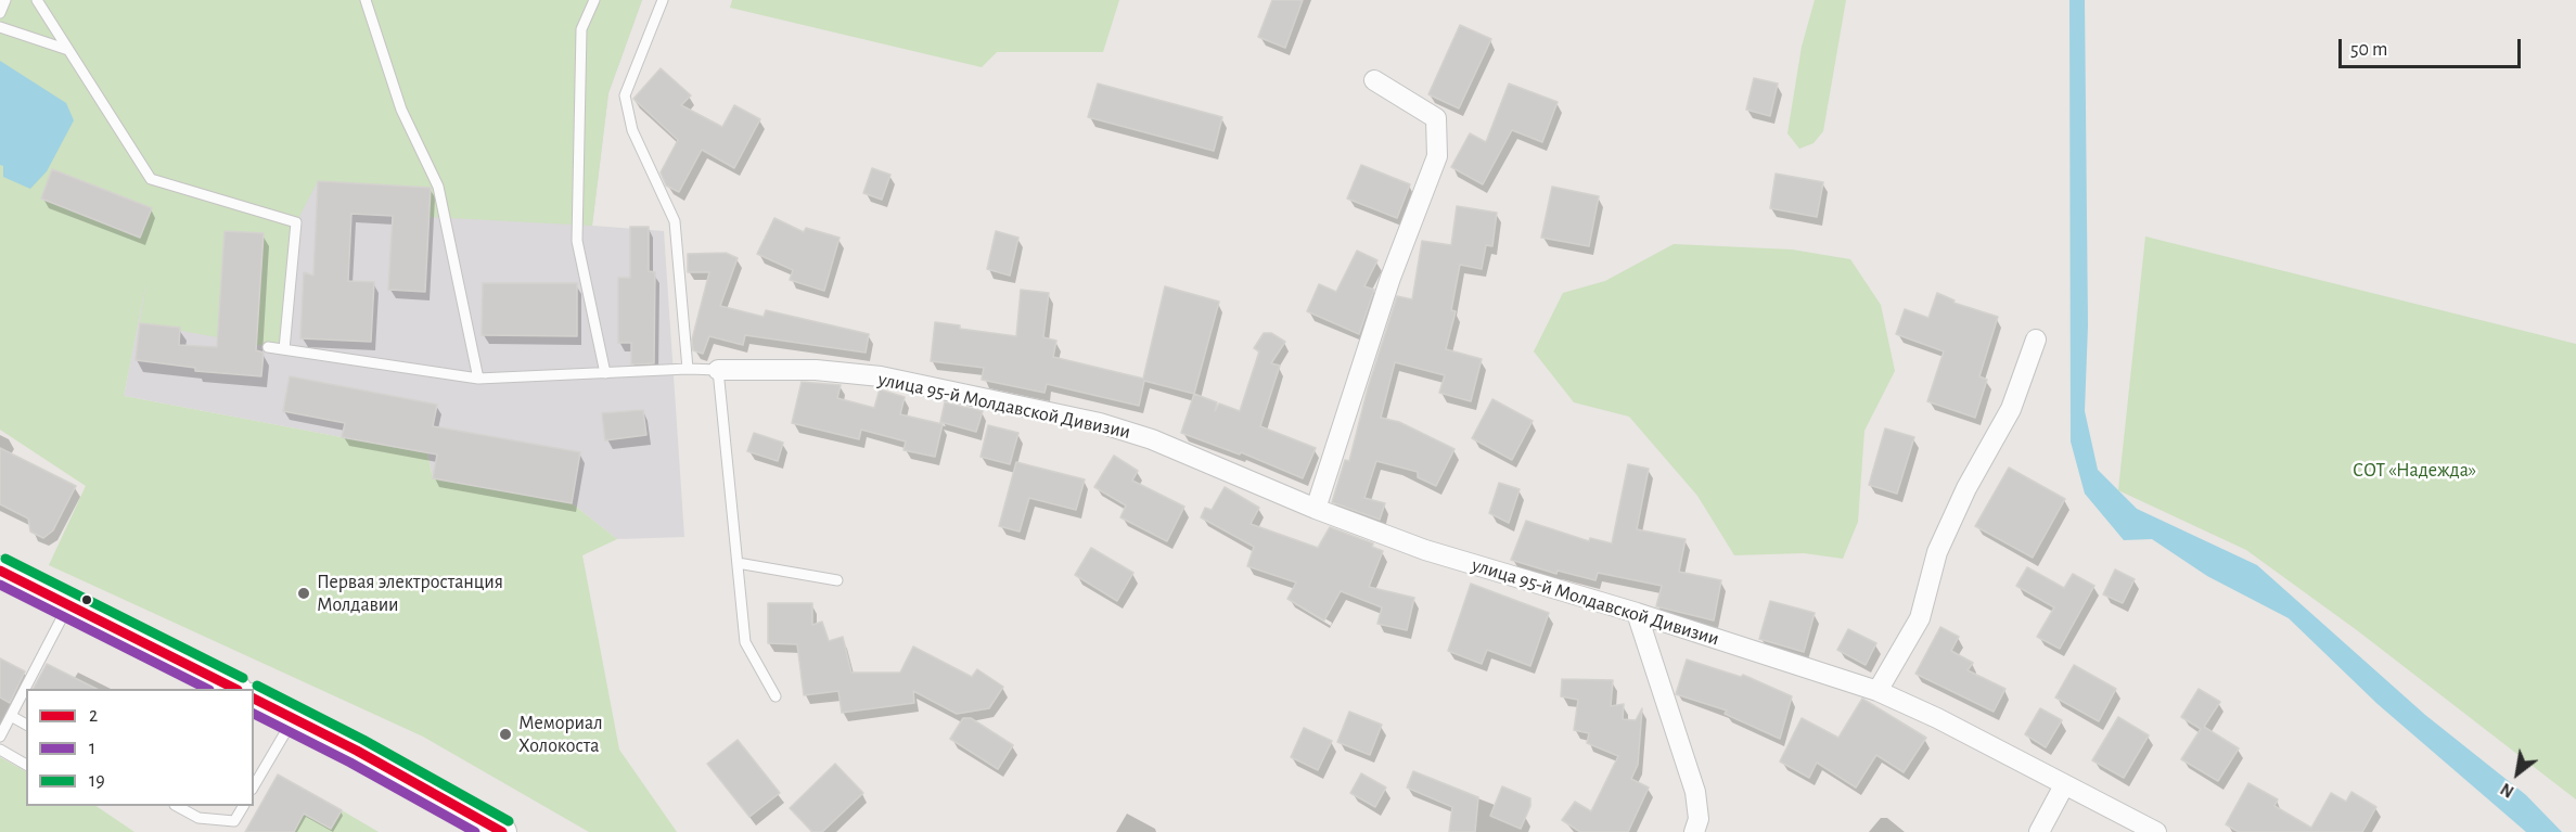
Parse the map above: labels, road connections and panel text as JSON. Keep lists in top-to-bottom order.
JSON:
{
  "streets": {
    "street": ["улица 95-й Молдавской Дивизии"]
  },
  "parks": ["СОТ «Надежда»"],
  "places": ["Первая электростанция Молдавии", "Мемориал Холокоста"],
  "lines": ["transit line 19", "transit line 2", "transit line 1"],
  "legend": ["2", "1", "19"],
  "scale_bar": "50 m",
  "north": "bottom left"
}
